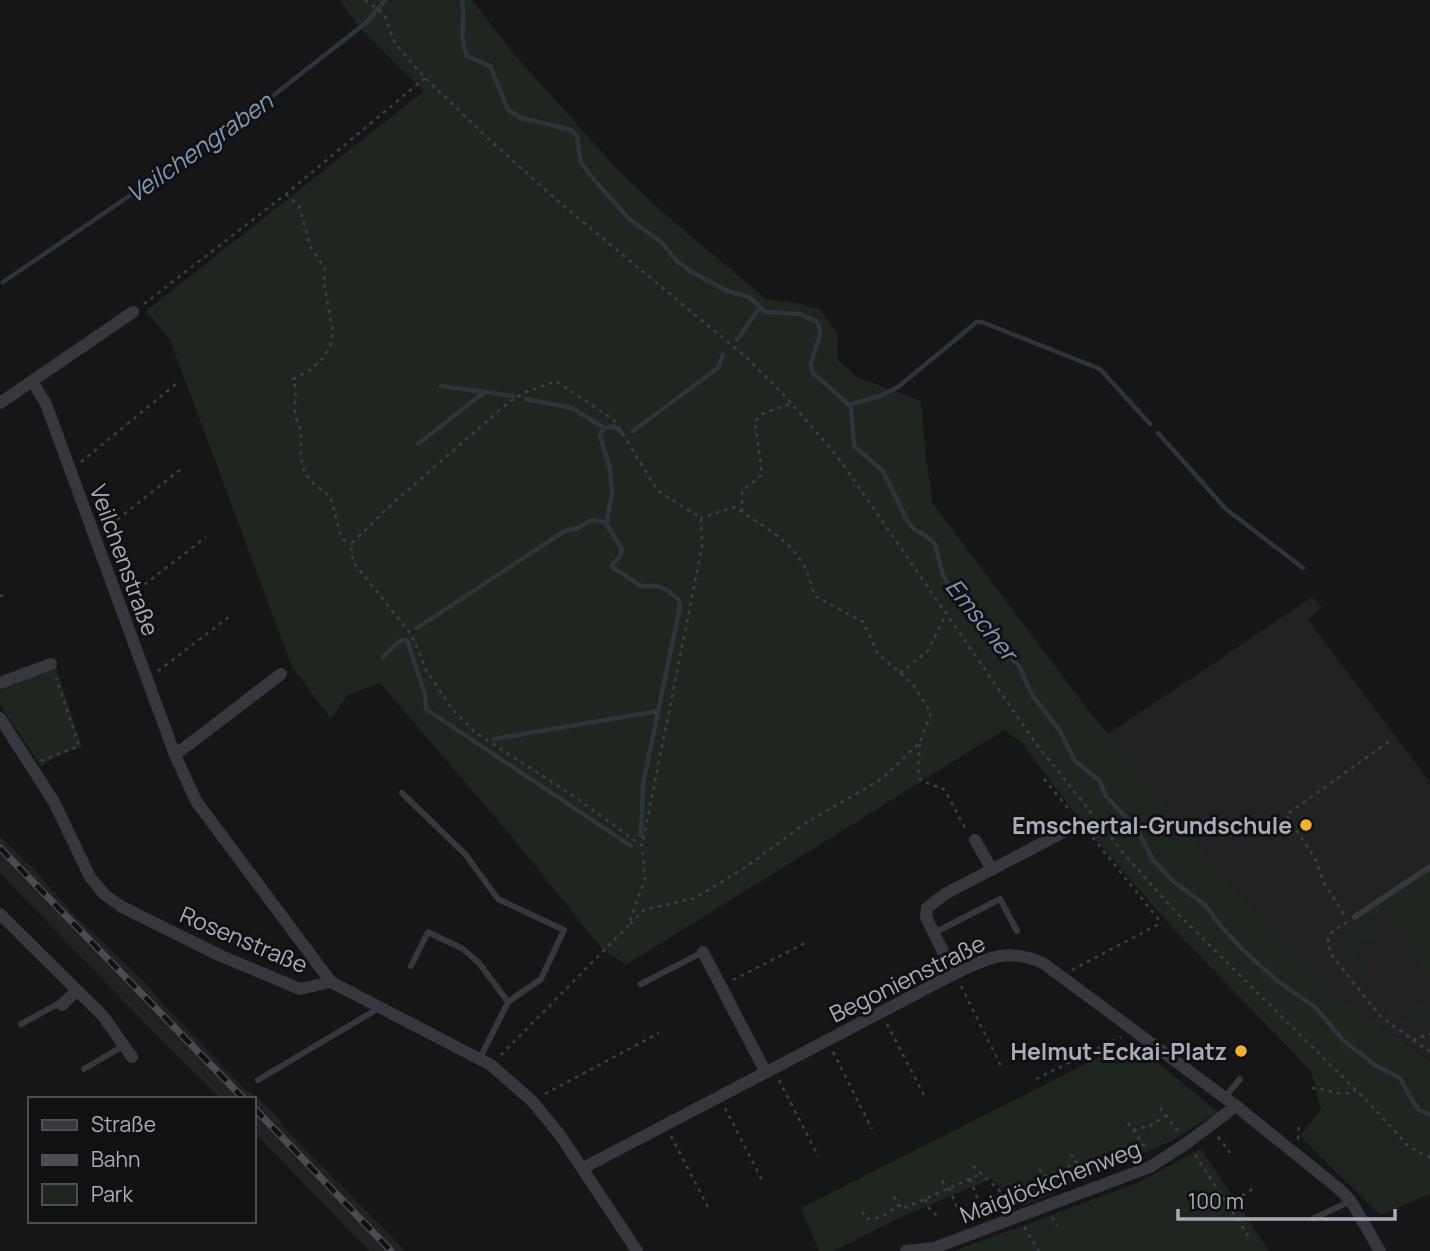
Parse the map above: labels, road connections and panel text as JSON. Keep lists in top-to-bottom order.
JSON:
{
  "streets": {
    "street": [
      "Veilchenstraße",
      "Rosenstraße",
      "Begonienstraße",
      "Maiglöckchenweg"
    ]
  },
  "crossings": [
    ["Veilchenstraße", "Rosenstraße"],
    ["Rosenstraße", "Begonienstraße"],
    ["Begonienstraße", "Maiglöckchenweg"]
  ],
  "water": ["Veilchengraben", "Emscher"],
  "places": ["Emschertal-Grundschule", "Helmut-Eckai-Platz"],
  "legend": ["Straße", "Bahn", "Park"],
  "scale_bar": "100 m"
}
